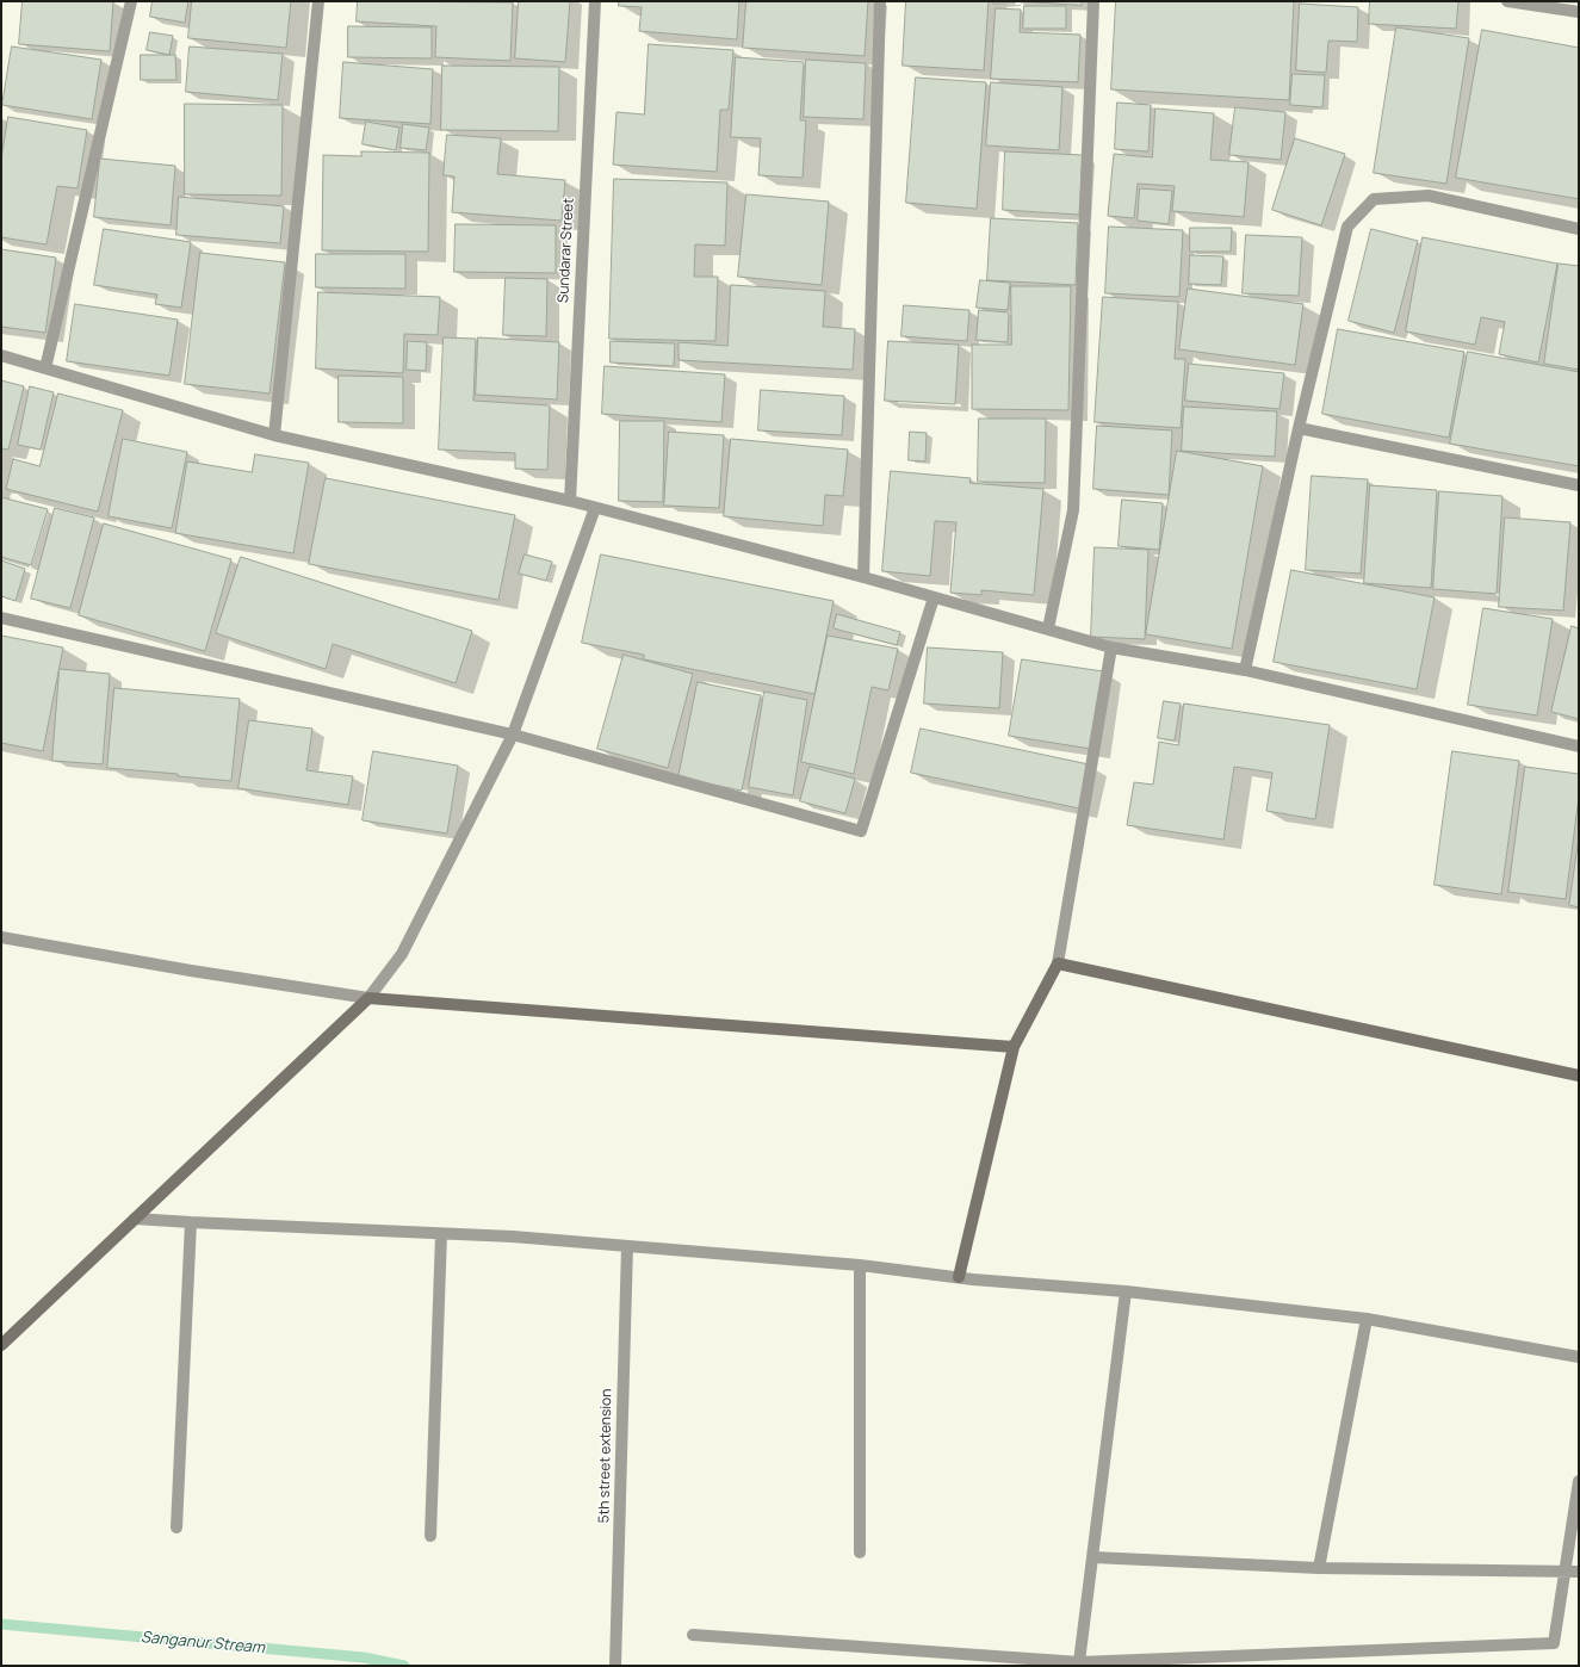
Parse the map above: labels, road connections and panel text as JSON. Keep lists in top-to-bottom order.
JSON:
{
  "streets": {
    "street": ["Sundarar Street", "5th street extension"]
  },
  "water": ["Sanganur Stream"]
}
